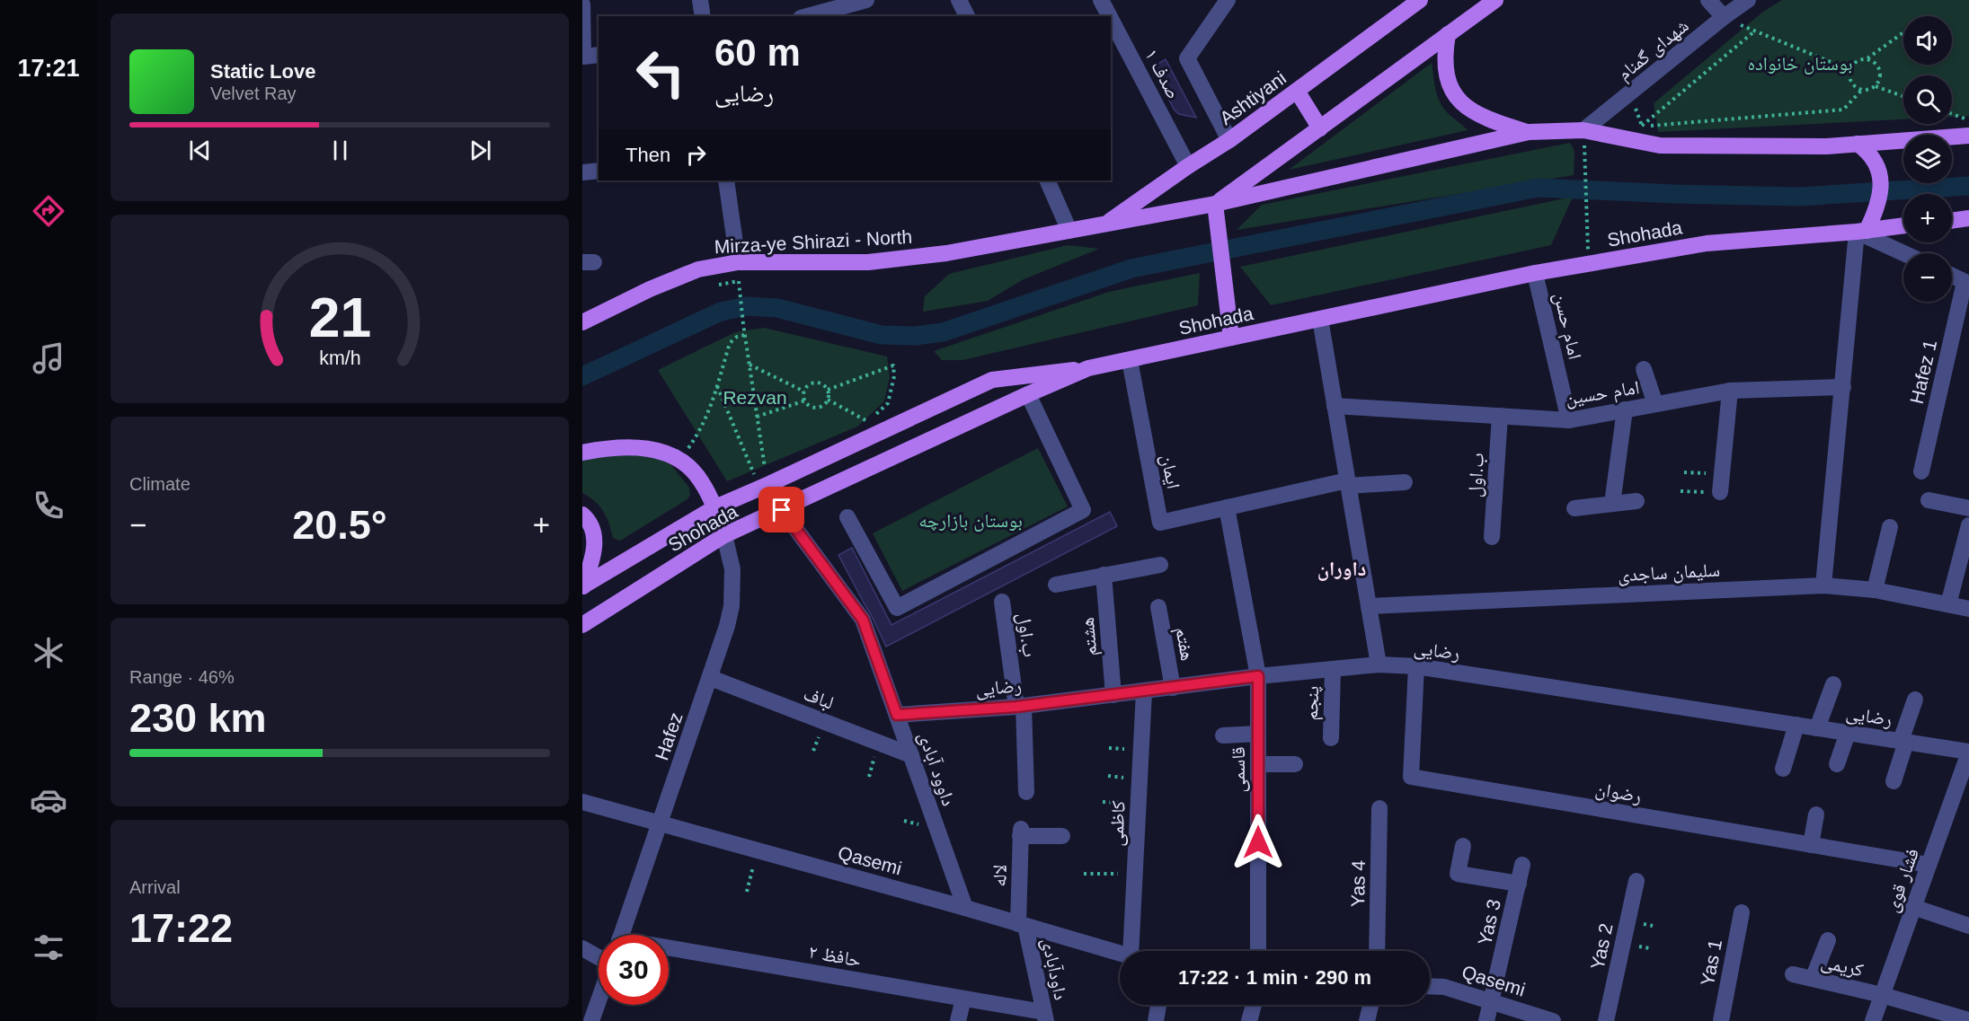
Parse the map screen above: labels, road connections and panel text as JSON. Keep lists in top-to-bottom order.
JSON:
{
  "streets": {
    "main road": ["Ashtiyani", "Shohada", "Mirza-ye Shirazi - North"],
    "street": [
      "شهدای گمنام",
      "صدف ۱",
      "امام حسن",
      "Hafez 1",
      "امام حسین",
      "ایمان",
      "ب.اول",
      "سلیمان ساجدی",
      "هشتم",
      "هفتم",
      "رضایی",
      "لباف",
      "پنجم",
      "Hafez",
      "داوود آبادی",
      "قاسمی",
      "رضوان",
      "کاظمی",
      "Qasemi",
      "لاله",
      "فشار قوی",
      "Yas 4",
      "Yas 3",
      "Yas 2",
      "حافظ ۲",
      "Yas 1",
      "کریمی",
      "داودآبادی"
    ]
  },
  "crossings": [
    ["صدف ۱", "Ashtiyani"],
    ["Ashtiyani", "Mirza-ye Shirazi - North"],
    ["Shohada", "امام حسن"],
    ["Shohada", "ایمان"],
    ["Shohada", "Hafez"],
    ["Shohada", "داوود آبادی"],
    ["امام حسن", "امام حسین"],
    ["امام حسین", "ب.اول"],
    ["ب.اول", "رضایی"],
    ["هشتم", "رضایی"],
    ["هفتم", "رضایی"],
    ["رضایی", "پنجم"],
    ["رضایی", "داوود آبادی"],
    ["رضایی", "قاسمی"],
    ["رضایی", "رضوان"],
    ["رضایی", "کاظمی"],
    ["رضایی", "فشار قوی"],
    ["لباف", "Hafez"],
    ["لباف", "داوود آبادی"],
    ["Hafez", "Qasemi"],
    ["داوود آبادی", "Qasemi"],
    ["رضوان", "فشار قوی"],
    ["Qasemi", "لاله"],
    ["Qasemi", "Yas 3"],
    ["Qasemi", "داودآبادی"],
    ["لاله", "داودآبادی"],
    ["فشار قوی", "کریمی"],
    ["حافظ ۲", "داودآبادی"]
  ],
  "districts": ["داوران"],
  "parks": ["بوستان خانواده", "Rezvan", "بوستان بازارچه"],
  "page": {
    "tabs": "17:21",
    "map_buttons": ["+", "−"],
    "turn": ["60 m", "رضایی"],
    "song": ["Static Love", "Velvet Ray"],
    "then": "Then",
    "tile": [
      "Climate",
      ["Range · 46%", "230 km"],
      ["Arrival", "17:22"]
    ],
    "heat": ["−", "20.5°", "+"],
    "limit": "30",
    "trip": "17:22 · 1 min · 290 m",
    "gauge": ["21", "km/h"]
  }
}
